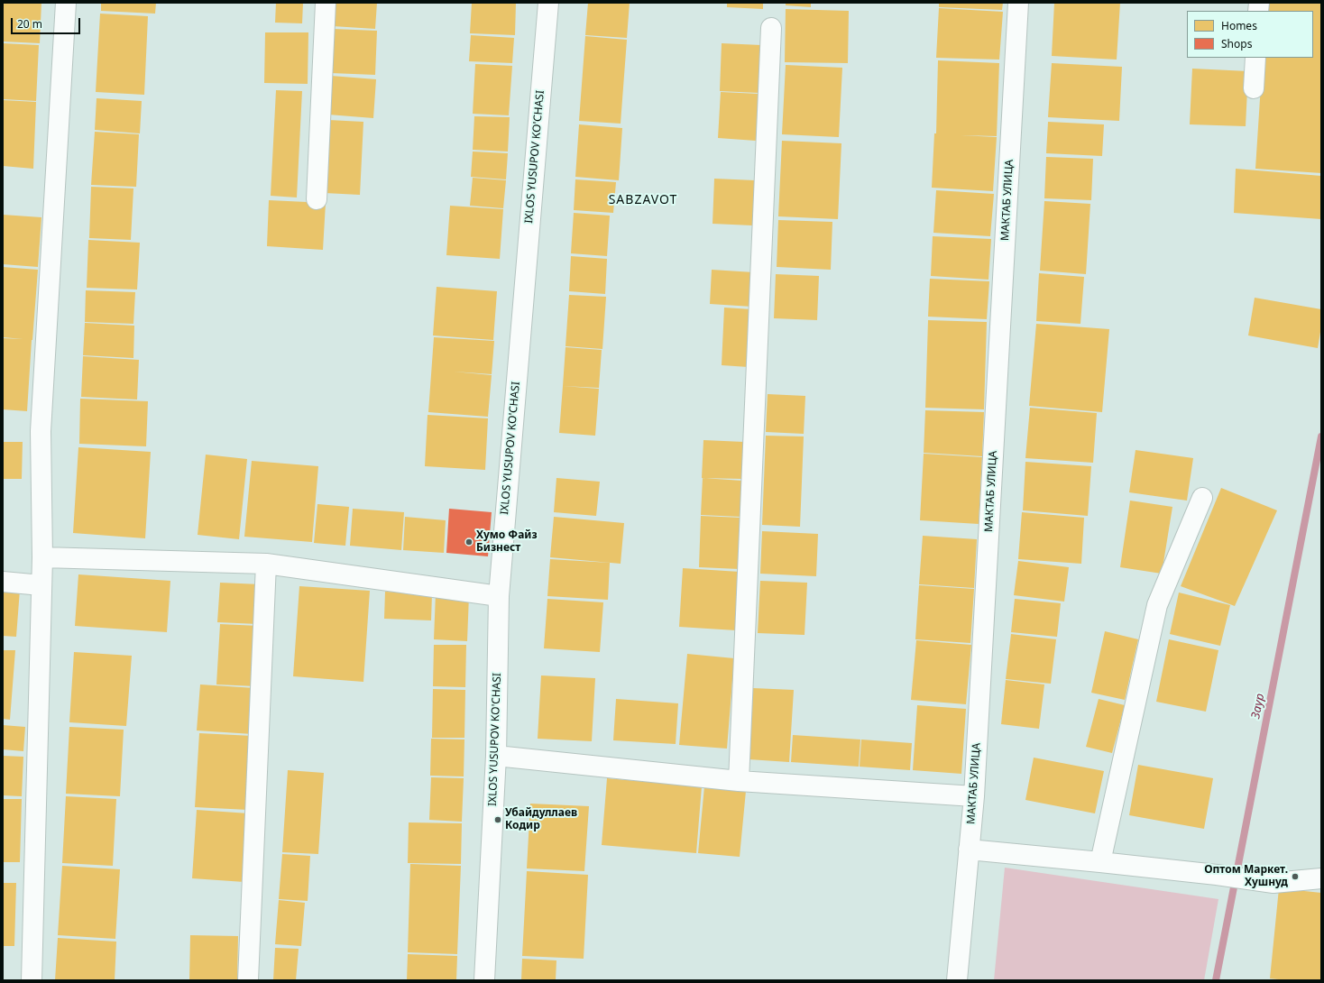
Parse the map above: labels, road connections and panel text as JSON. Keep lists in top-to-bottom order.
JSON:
{
  "streets": {
    "street": ["IXLOS YUSUPOV KO'CHASI", "МАКТАБ УЛИЦА"]
  },
  "districts": ["SABZAVOT"],
  "water": ["Заур"],
  "places": ["Хумо Файз Бизнест", "Убайдуллаев Кодир", "Оптом Маркет. Хушнуд"],
  "legend": ["Homes", "Shops"],
  "scale_bar": "20 m"
}
